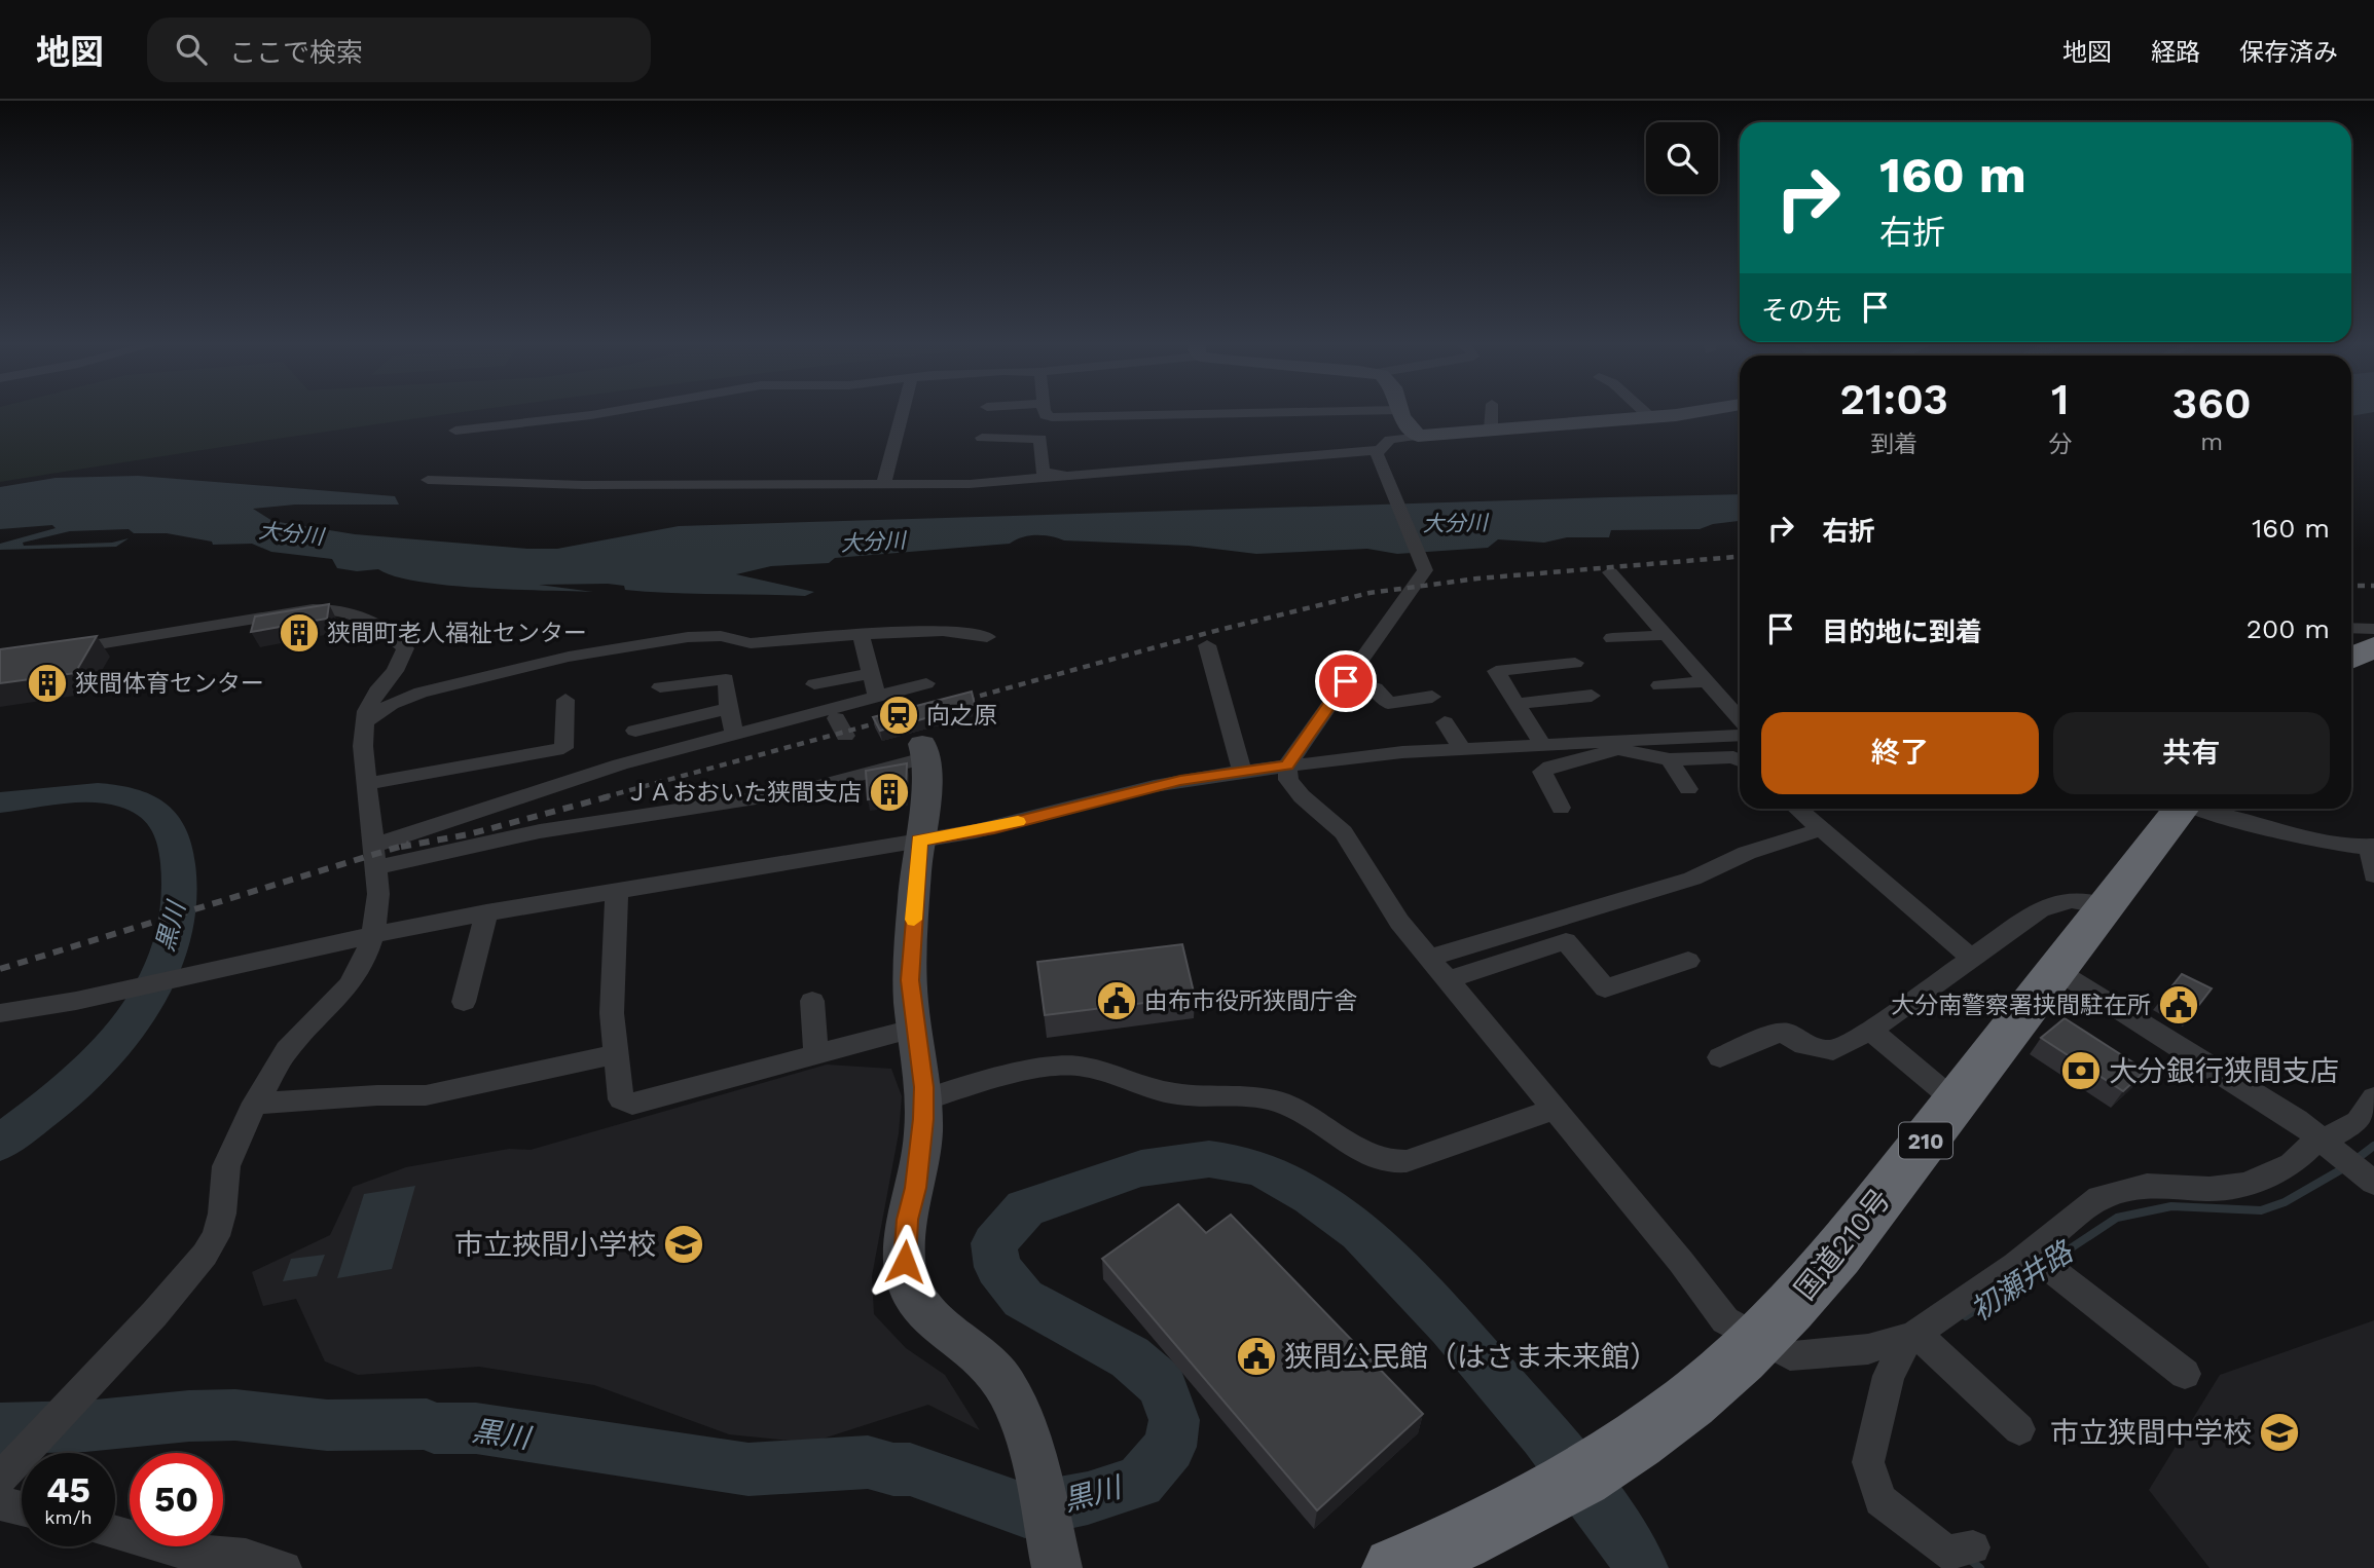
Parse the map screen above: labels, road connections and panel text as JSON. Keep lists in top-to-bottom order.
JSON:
{
  "streets": {
    "highway": ["210", "国道210号"]
  },
  "water": ["大分川", "黒川", "初瀬井路"],
  "places": {
    "building": ["狭間町老人福祉センター", "狭間体育センター", "ＪＡおおいた狭間支店"],
    "station": ["向之原"],
    "public building": ["由布市役所狭間庁舎", "大分南警察署挟間駐在所", "狭間公民館（はさま未来館）"],
    "bank": ["大分銀行狭間支店"],
    "school or university": ["市立挾間小学校", "市立狭間中学校"]
  },
  "page": {
    "header": "地図",
    "search": "ここで検索",
    "nav": ["地図", "経路", "保存済み"],
    "turn": ["160 m", "右折"],
    "then": "その先",
    "eta": [
      "21:03",
      "到着",
      "1",
      "分",
      "360",
      "m"
    ],
    "list": [
      {
        "name": "右折",
        "value": "160 m"
      },
      {
        "name": "目的地に到着",
        "value": "200 m"
      }
    ],
    "buttons": ["終了", "共有"],
    "speed": "45 km/h",
    "limit": "50"
  }
}
